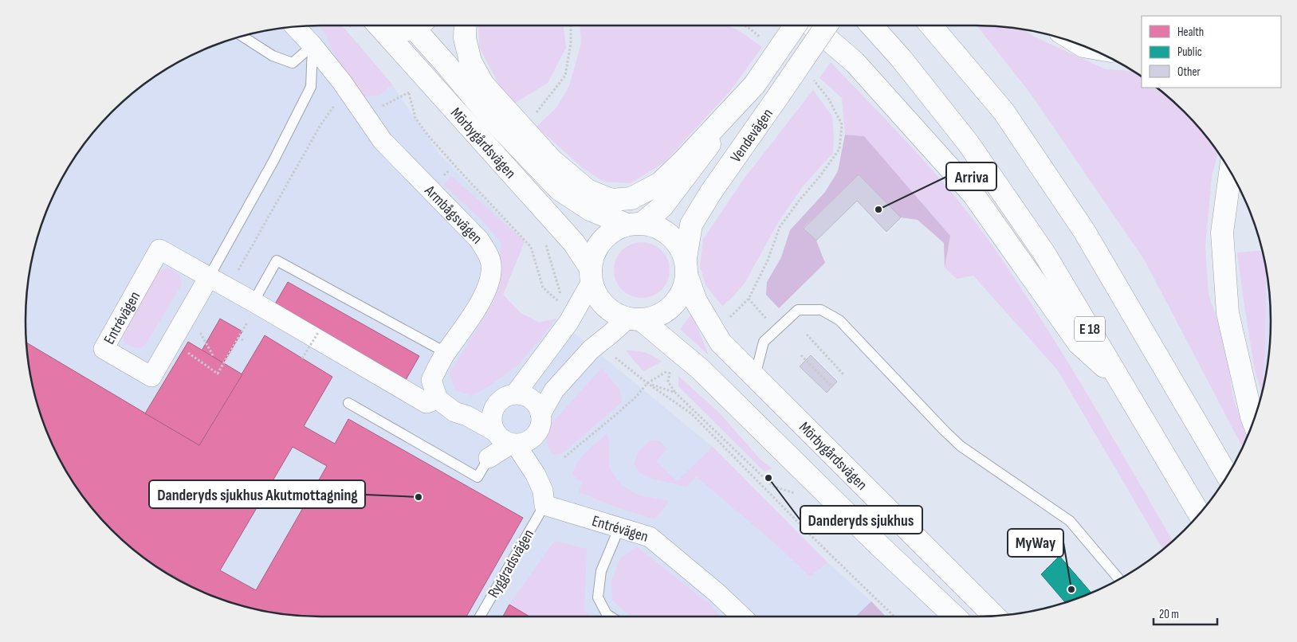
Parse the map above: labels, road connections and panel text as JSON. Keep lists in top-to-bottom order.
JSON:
{
  "streets": {
    "main road": ["Vendevägen", "Mörbygårdsvägen", "E 18"],
    "street": ["Armbågsvägen", "Entrévägen"],
    "lane": ["Ryggradsvägen"]
  },
  "crossings": [
    ["Vendevägen", "Mörbygårdsvägen"],
    ["Armbågsvägen", "Entrévägen"],
    ["Entrévägen", "Ryggradsvägen"]
  ],
  "places": [
    "Arriva",
    "Danderyds sjukhus",
    "Danderyds sjukhus Akutmottagning",
    "MyWay"
  ],
  "legend": ["Health", "Public", "Other"],
  "scale_bar": "20 m"
}
